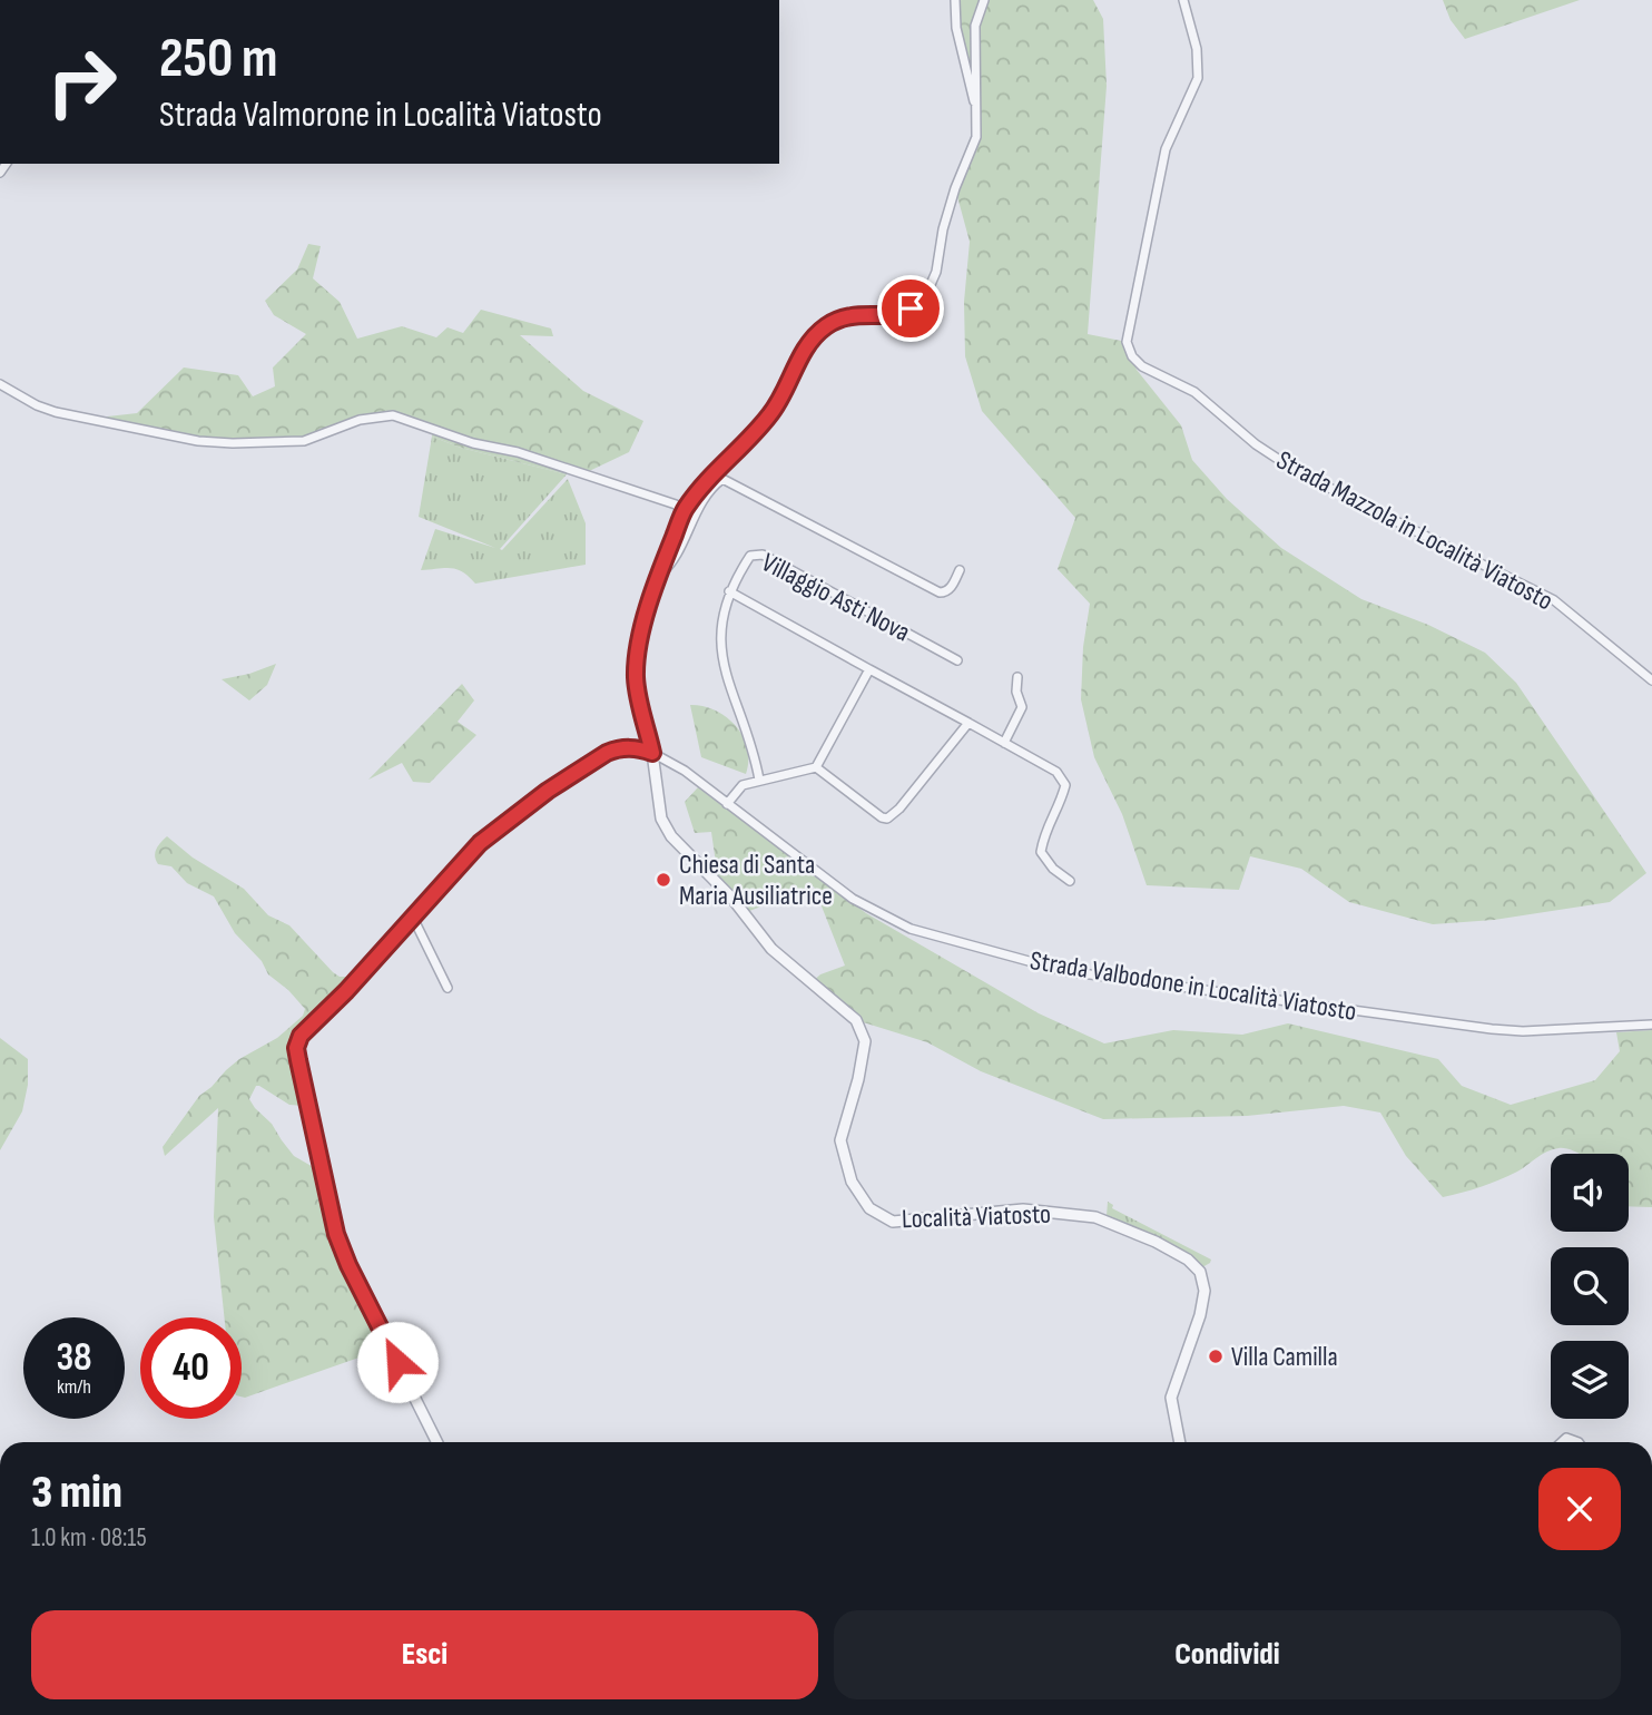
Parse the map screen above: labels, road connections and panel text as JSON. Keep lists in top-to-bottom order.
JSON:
{
  "streets": {
    "street": [
      "Strada Mazzola in Località Viatosto",
      "Villaggio Asti Nova",
      "Strada Valbodone in Località Viatosto",
      "Località Viatosto"
    ]
  },
  "crossings": [
    ["Strada Valbodone in Località Viatosto", "Località Viatosto"]
  ],
  "places": ["Chiesa di Santa Maria Ausiliatrice", "Villa Camilla"],
  "page": {
    "turn": ["250 m", "Strada Valmorone in Località Viatosto"],
    "speed": "38 km/h",
    "limit": "40",
    "heading": ["3 min", "1.0 km · 08:15"],
    "buttons": ["Esci", "Condividi"]
  }
}
